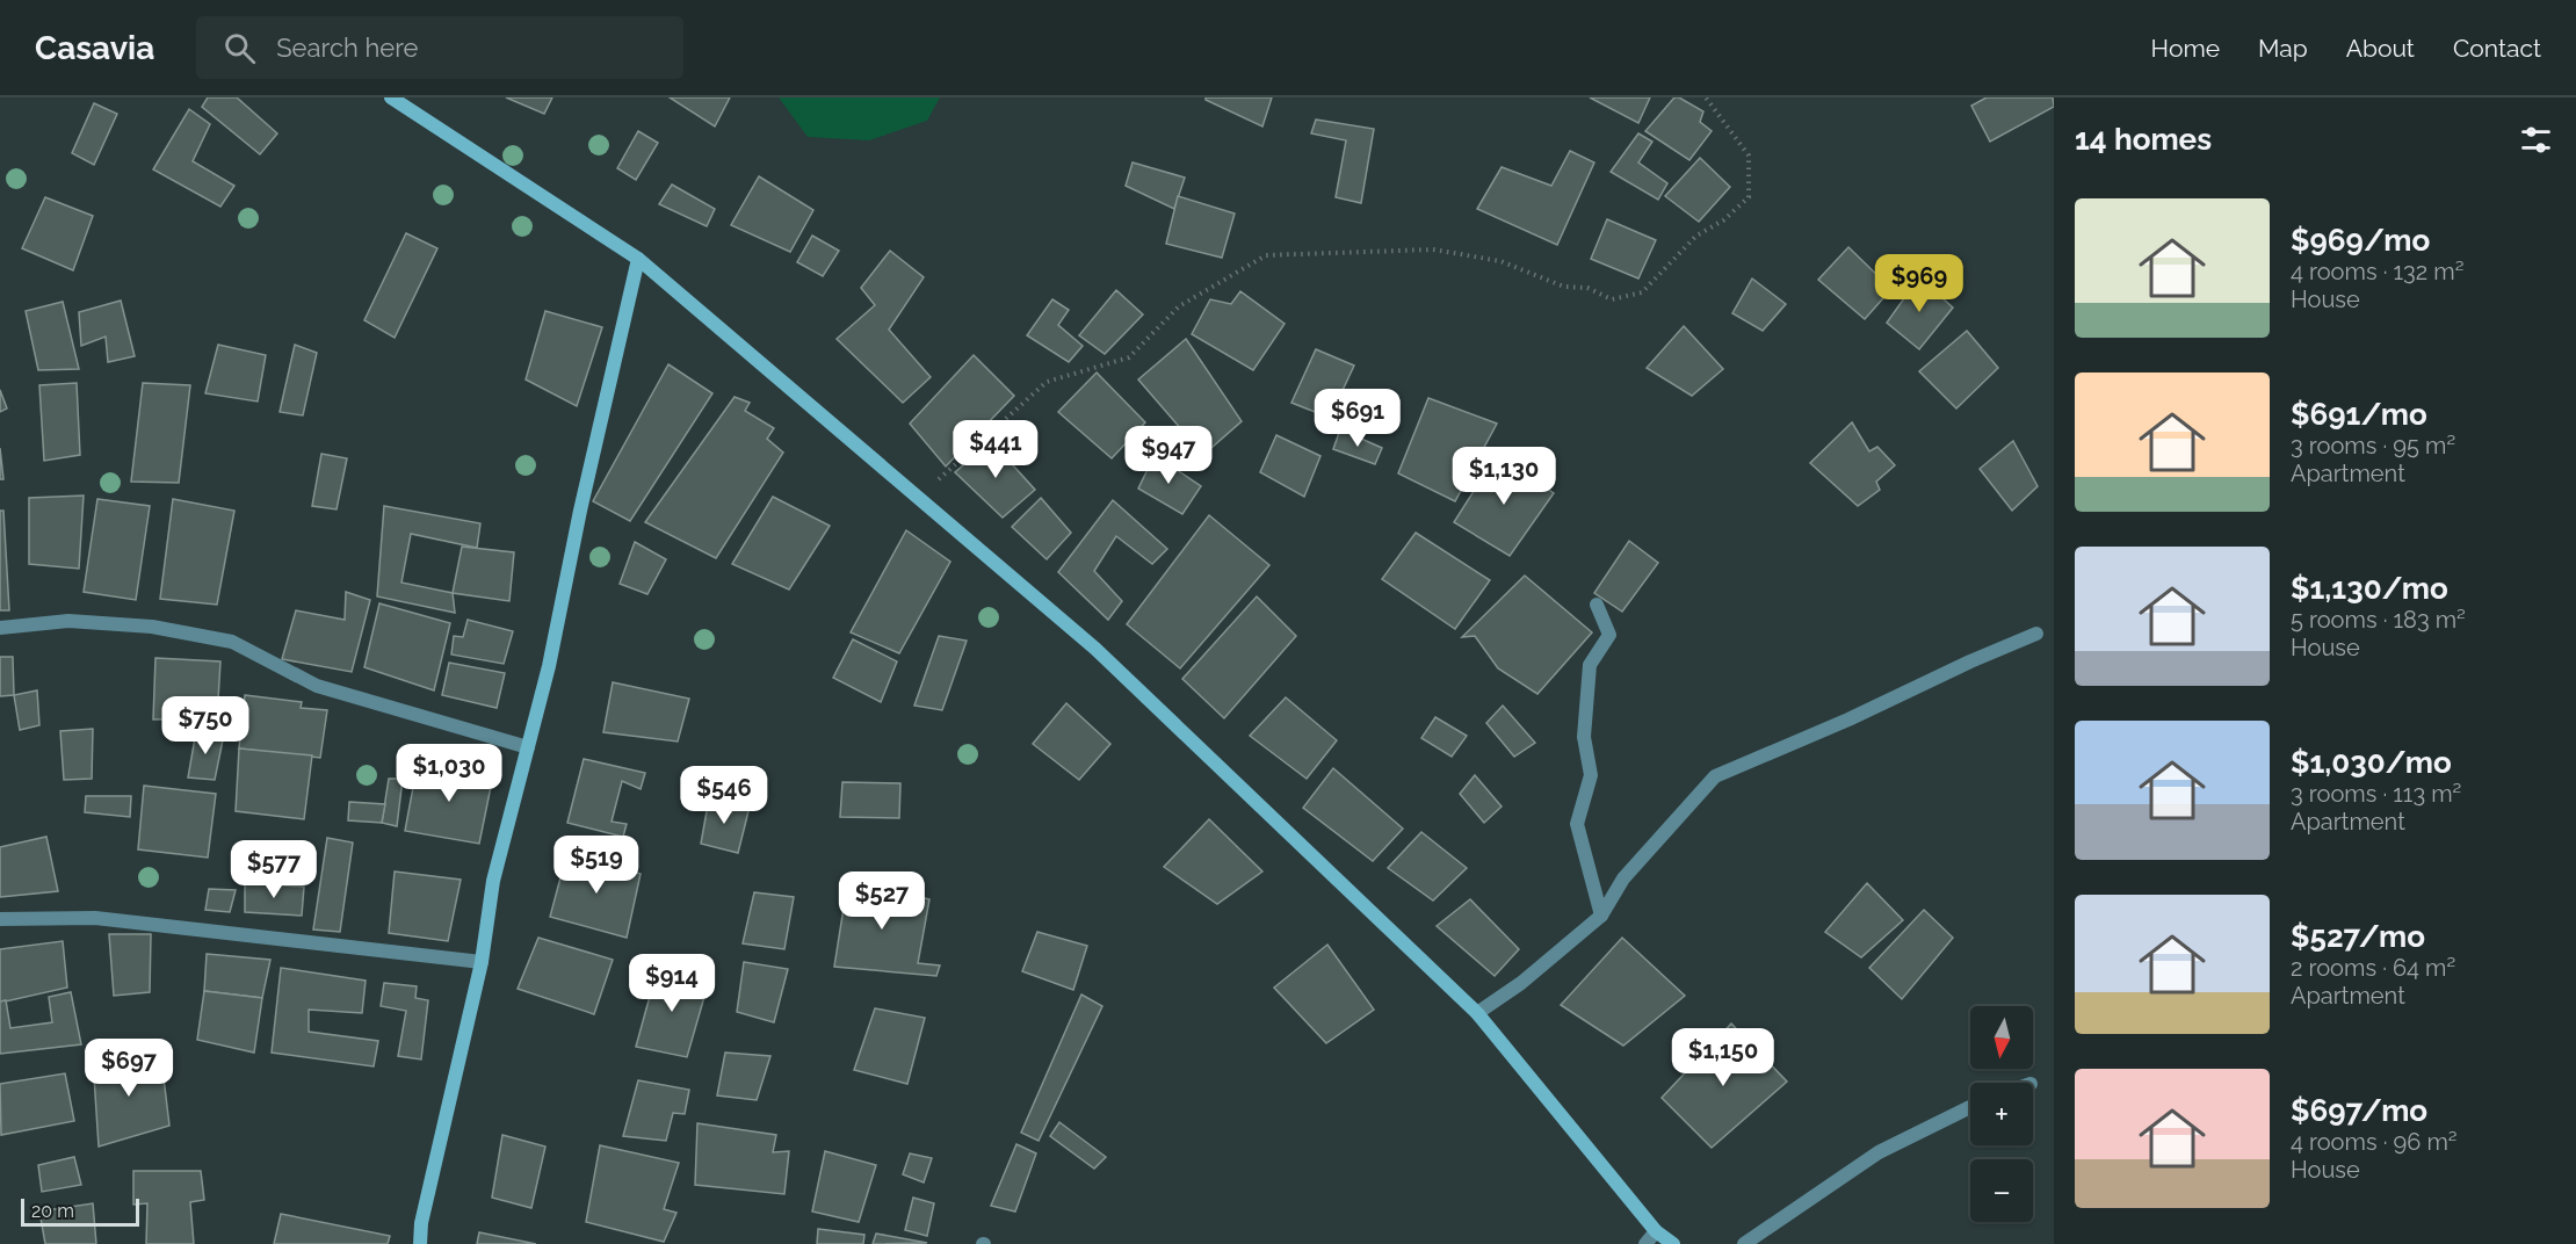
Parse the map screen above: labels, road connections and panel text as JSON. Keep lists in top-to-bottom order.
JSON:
{
  "scale_bar": "20 m",
  "north": "bottom",
  "page": {
    "header": "Casavia",
    "search": "Search here",
    "nav": [
      "Home",
      "Map",
      "About",
      "Contact"
    ],
    "heading": "14 homes",
    "list": [
      {
        "name": "$969/mo",
        "note": "4 rooms · 132 m² · House"
      },
      {
        "name": "$691/mo",
        "note": "3 rooms · 95 m² · Apartment"
      },
      {
        "name": "$1,130/mo",
        "note": "5 rooms · 183 m² · House"
      },
      {
        "name": "$1,030/mo",
        "note": "3 rooms · 113 m² · Apartment"
      },
      {
        "name": "$527/mo",
        "note": "2 rooms · 64 m² · Apartment"
      },
      {
        "name": "$697/mo",
        "note": "4 rooms · 96 m² · House"
      }
    ],
    "price": [
      "$969",
      "$691",
      "$441",
      "$947",
      "$1,130",
      "$750",
      "$1,030",
      "$546",
      "$519",
      "$577",
      "$527",
      "$914",
      "$1,150",
      "$697"
    ],
    "map_buttons": ["+", "−"],
    "scale": "20 m"
  }
}
